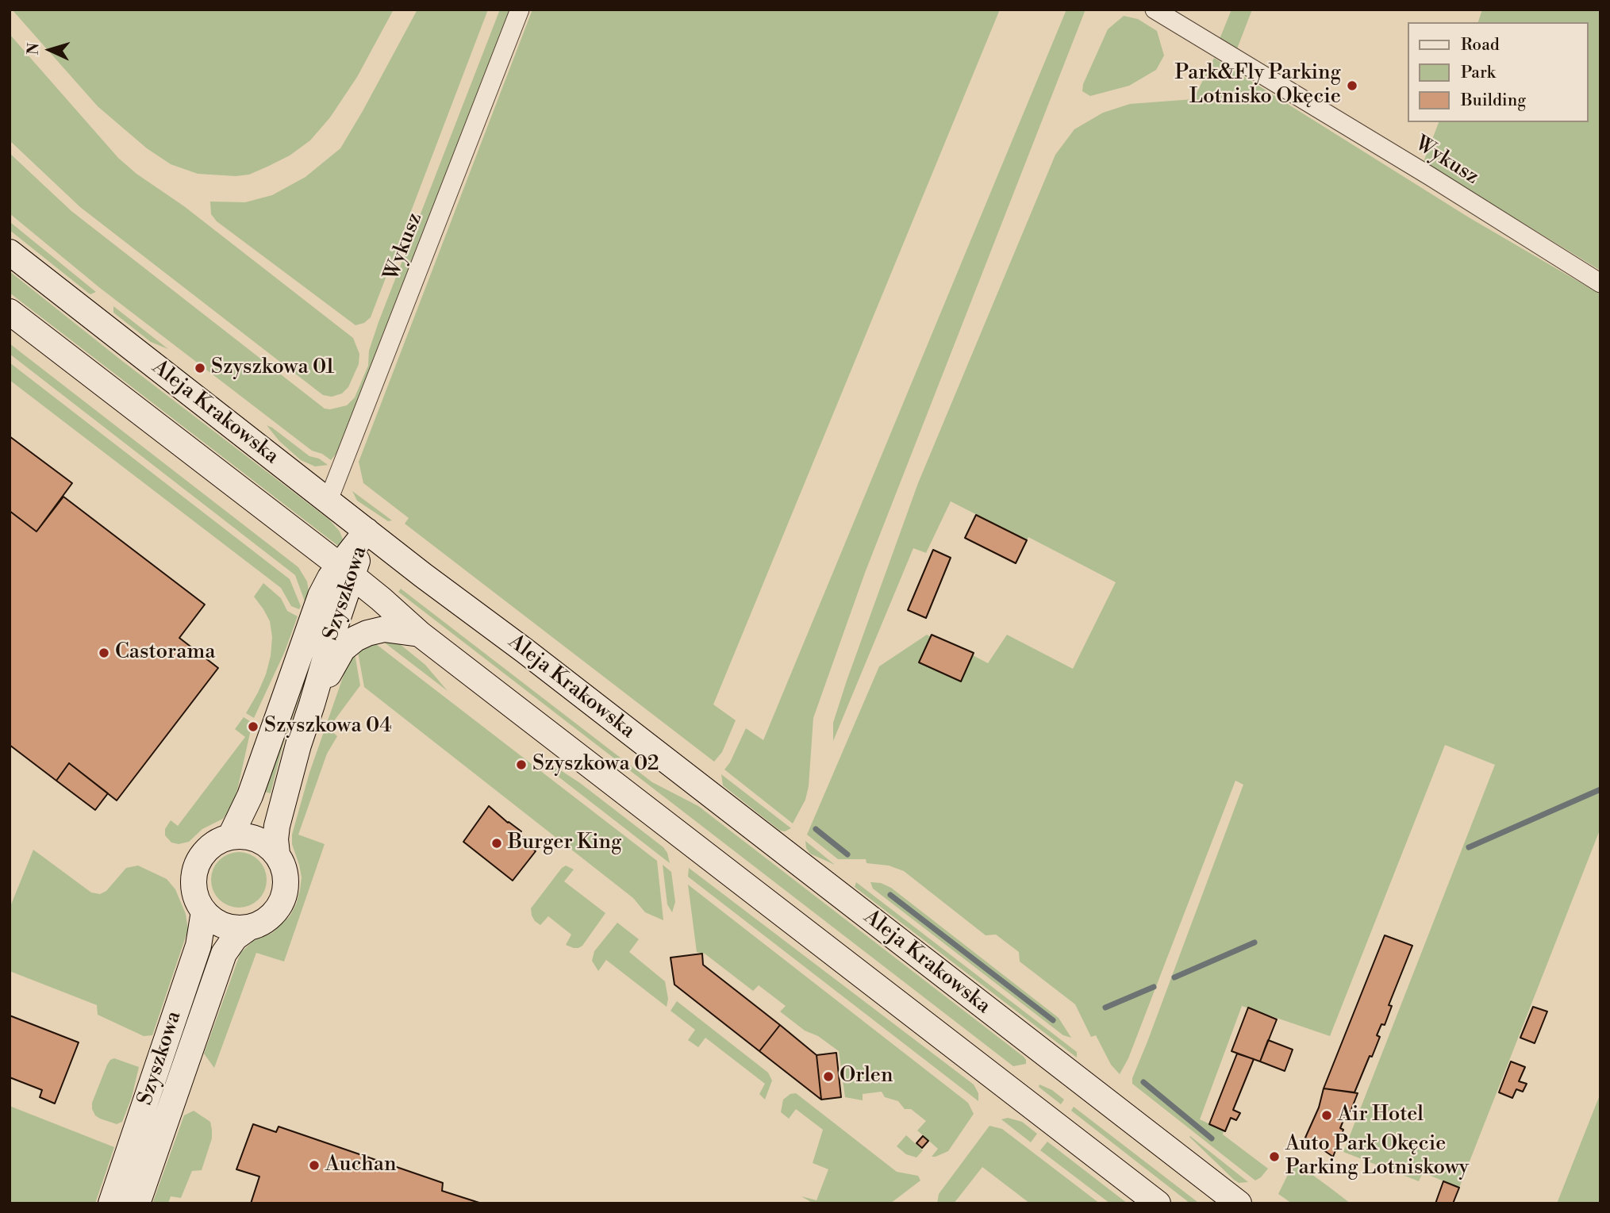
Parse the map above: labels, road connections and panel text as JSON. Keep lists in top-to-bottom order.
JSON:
{
  "streets": {
    "main road": ["Aleja Krakowska", "Szyszkowa"],
    "street": ["Wykusz"]
  },
  "crossings": [
    ["Wykusz", "Aleja Krakowska"],
    ["Aleja Krakowska", "Szyszkowa"]
  ],
  "places": [
    "Park&Fly Parking Lotnisko Okęcie",
    "Szyszkowa 01",
    "Castorama",
    "Szyszkowa 04",
    "Szyszkowa 02",
    "Burger King",
    "Orlen",
    "Air Hotel",
    "Auto Park Okęcie Parking Lotniskowy",
    "Auchan"
  ],
  "legend": ["Road", "Park", "Building"],
  "north": "left"
}
